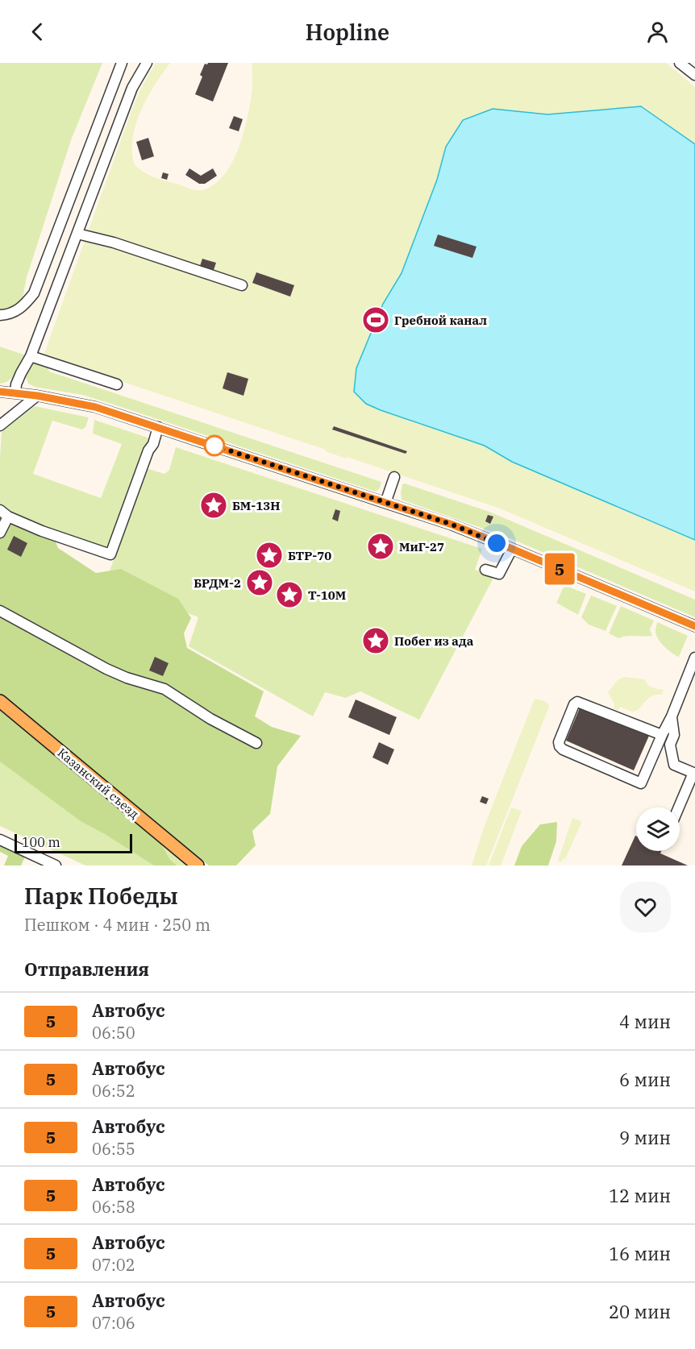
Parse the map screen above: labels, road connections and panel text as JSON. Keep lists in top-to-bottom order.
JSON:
{
  "streets": {
    "main road": ["Казанский съезд"]
  },
  "places": {
    "sports": ["Гребной канал"],
    "place": [
      "БМ-13Н",
      "МиГ-27",
      "БТР-70",
      "БРДМ-2",
      "Т-10М",
      "Побег из ада"
    ]
  },
  "lines": ["bus line 5"],
  "scale_bar": "100 m",
  "page": {
    "header": "Hopline",
    "on_map": "5",
    "scale": "100 m",
    "heading": [
      ["Парк Победы", "Пешком · 4 мин · 250 m"],
      "Отправления"
    ],
    "list": [
      {
        "mark": "5",
        "name": "Автобус",
        "note": "06:50",
        "value": "4 мин"
      },
      {
        "mark": "5",
        "name": "Автобус",
        "note": "06:52",
        "value": "6 мин"
      },
      {
        "mark": "5",
        "name": "Автобус",
        "note": "06:55",
        "value": "9 мин"
      },
      {
        "mark": "5",
        "name": "Автобус",
        "note": "06:58",
        "value": "12 мин"
      },
      {
        "mark": "5",
        "name": "Автобус",
        "note": "07:02",
        "value": "16 мин"
      },
      {
        "mark": "5",
        "name": "Автобус",
        "note": "07:06",
        "value": "20 мин"
      }
    ]
  }
}
